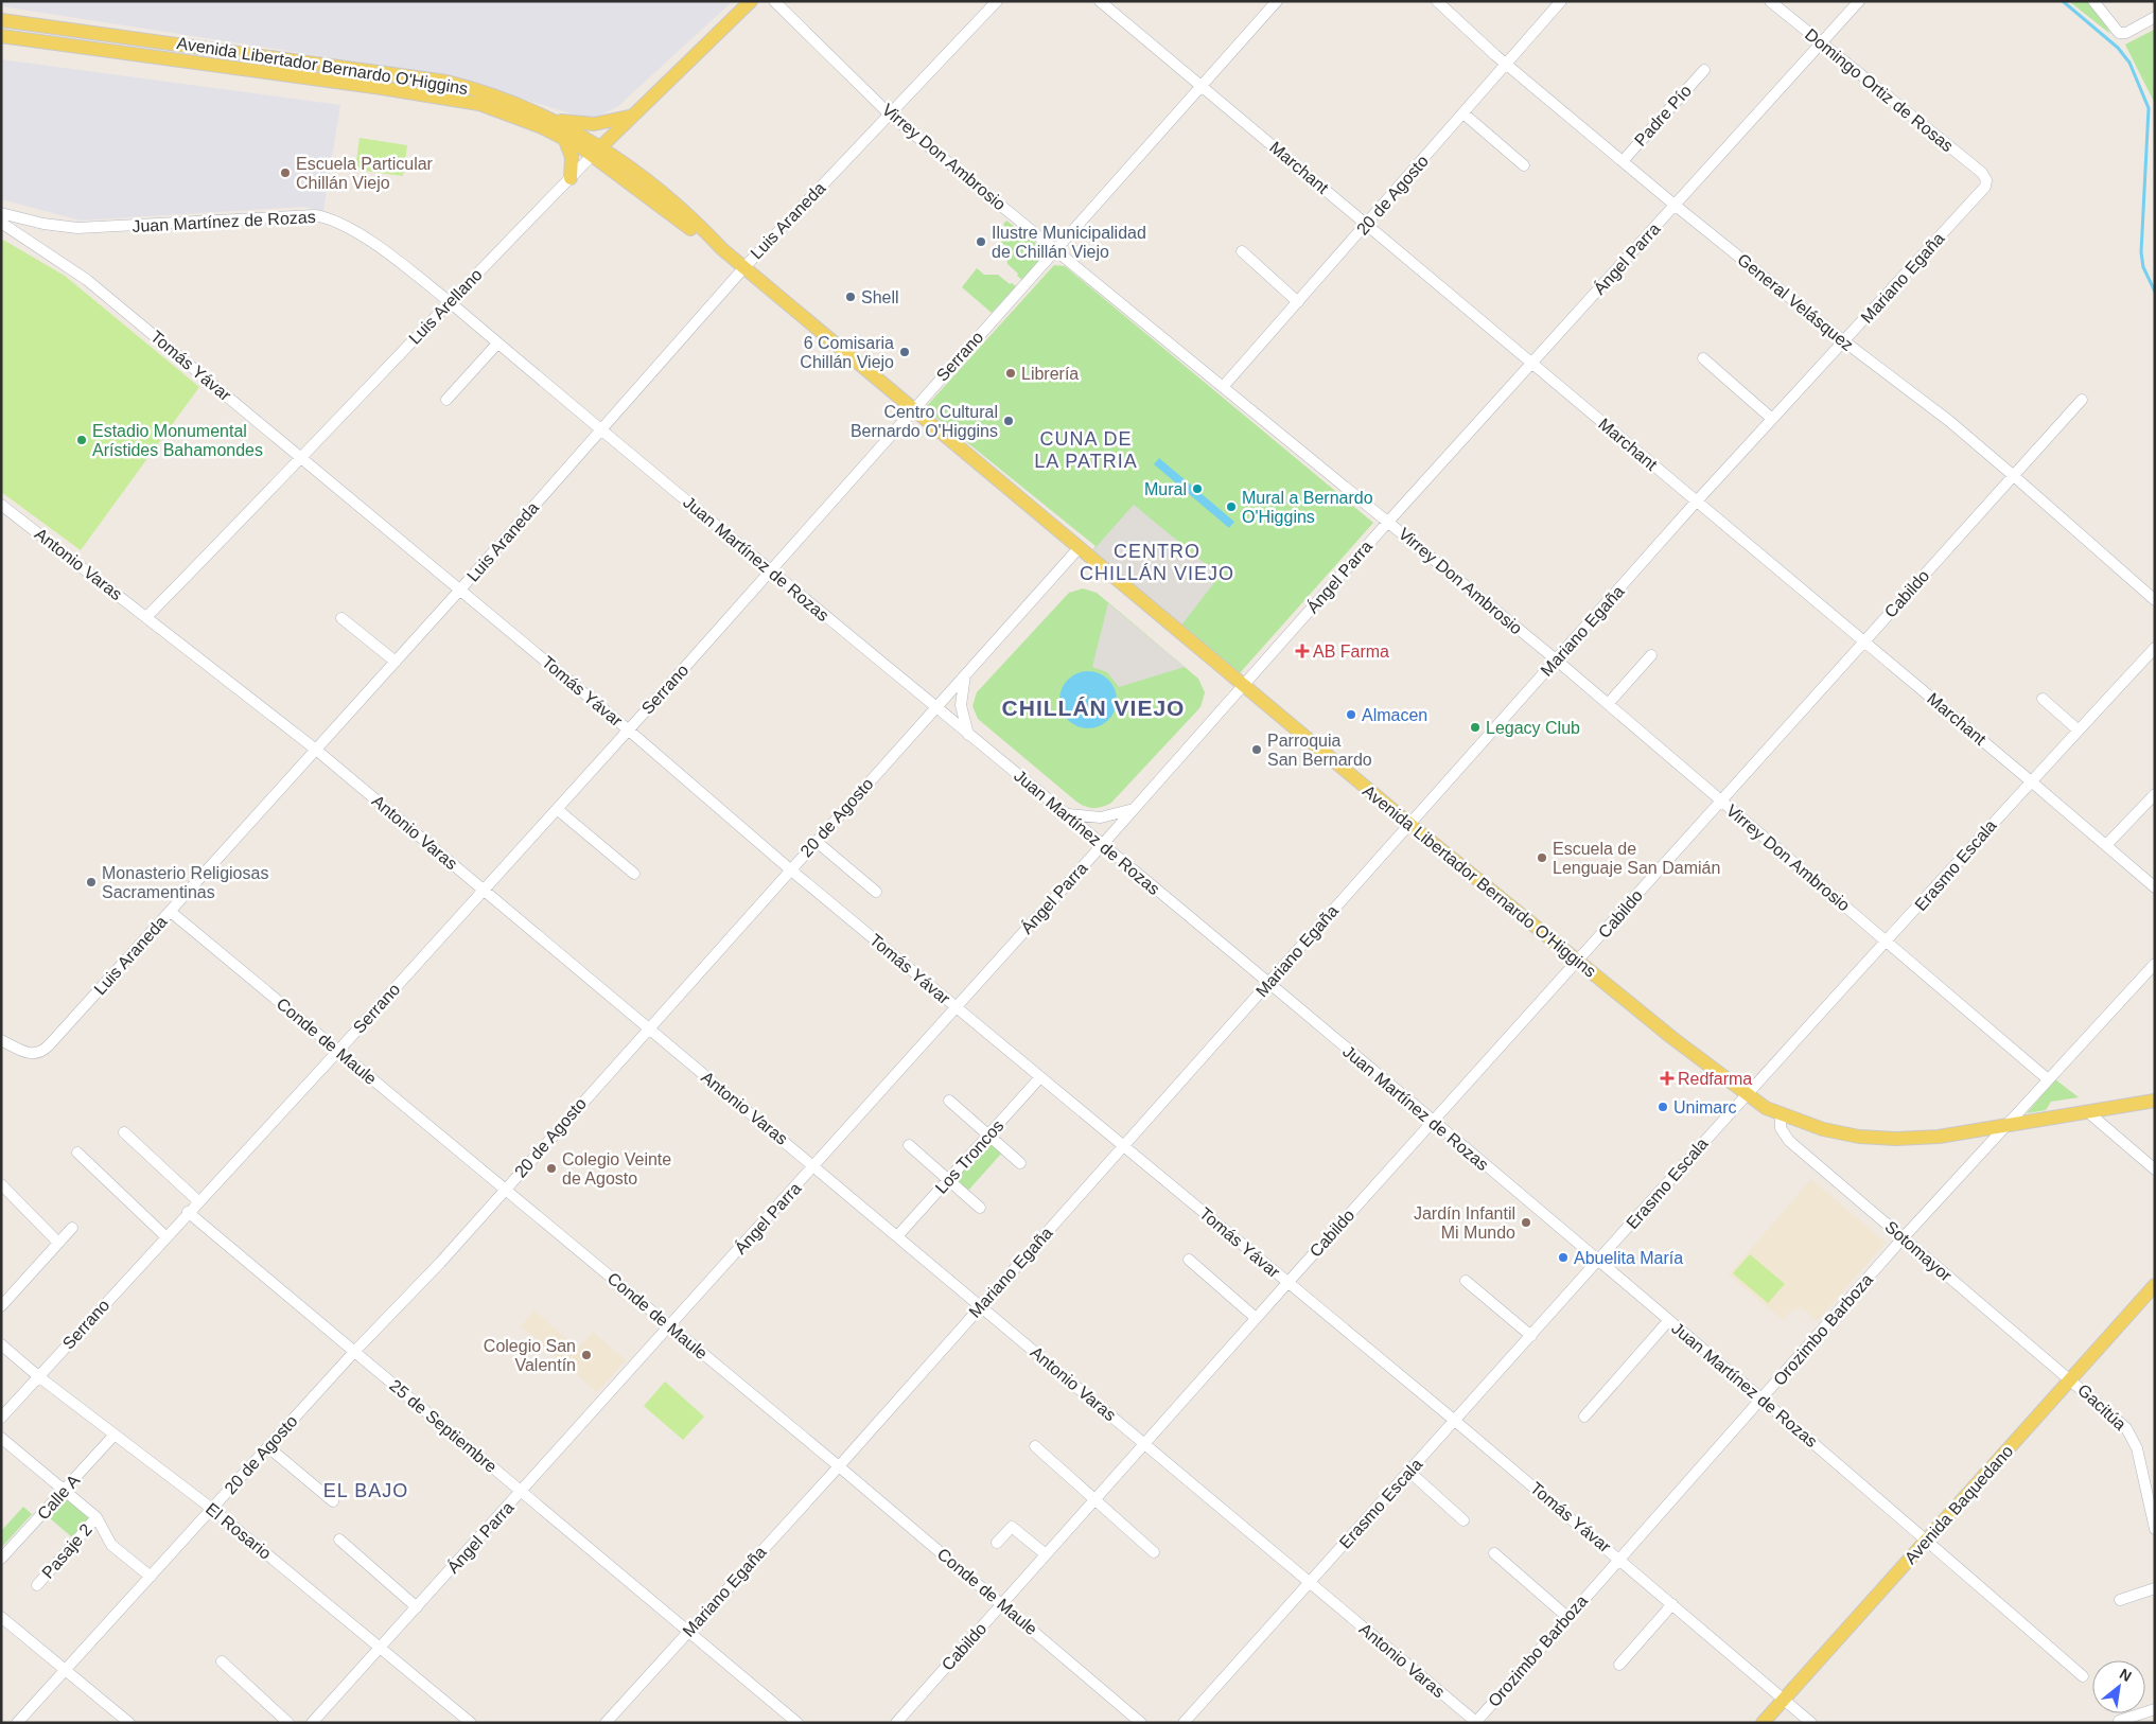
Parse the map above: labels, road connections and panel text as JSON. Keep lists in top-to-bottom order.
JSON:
{
  "streets": {
    "main road": ["Avenida Libertador Bernardo O'Higgins", "Luis Arellano", "Avenida Baquedano"],
    "street": [
      "Domingo Ortiz de Rosas",
      "Padre Pío",
      "Virrey Don Ambrosio",
      "Marchant",
      "20 de Agosto",
      "Luis Araneda",
      "Juan Martínez de Rozas",
      "Ángel Parra",
      "Mariano Egaña",
      "General Velásquez",
      "Serrano",
      "Tomás Yávar",
      "Antonio Varas",
      "Cabildo",
      "Erasmo Escala",
      "Conde de Maule",
      "Los Troncos",
      "Sotomayor",
      "Orozimbo Barboza",
      "Gacitúa",
      "25 de Septiembre",
      "Calle A",
      "El Rosario",
      "Pasaje 2"
    ]
  },
  "crossings": [
    ["Avenida Libertador Bernardo O'Higgins", "20 de Agosto"],
    ["Avenida Libertador Bernardo O'Higgins", "Luis Araneda"],
    ["Avenida Libertador Bernardo O'Higgins", "Ángel Parra"],
    ["Avenida Libertador Bernardo O'Higgins", "Mariano Egaña"],
    ["Avenida Libertador Bernardo O'Higgins", "Luis Arellano"],
    ["Avenida Libertador Bernardo O'Higgins", "Serrano"],
    ["Avenida Libertador Bernardo O'Higgins", "Cabildo"],
    ["Avenida Libertador Bernardo O'Higgins", "Erasmo Escala"],
    ["Avenida Libertador Bernardo O'Higgins", "Sotomayor"],
    ["Avenida Libertador Bernardo O'Higgins", "Orozimbo Barboza"],
    ["Domingo Ortiz de Rosas", "Ángel Parra"],
    ["Domingo Ortiz de Rosas", "Mariano Egaña"],
    ["Padre Pío", "General Velásquez"],
    ["Virrey Don Ambrosio", "20 de Agosto"],
    ["Virrey Don Ambrosio", "Luis Araneda"],
    ["Virrey Don Ambrosio", "Ángel Parra"],
    ["Virrey Don Ambrosio", "Mariano Egaña"],
    ["Virrey Don Ambrosio", "Serrano"],
    ["Virrey Don Ambrosio", "Cabildo"],
    ["Virrey Don Ambrosio", "Erasmo Escala"],
    ["Virrey Don Ambrosio", "Orozimbo Barboza"],
    ["Marchant", "20 de Agosto"],
    ["Marchant", "Ángel Parra"],
    ["Marchant", "Mariano Egaña"],
    ["Marchant", "Serrano"],
    ["Marchant", "Cabildo"],
    ["Marchant", "Erasmo Escala"],
    ["20 de Agosto", "Juan Martínez de Rozas"],
    ["20 de Agosto", "General Velásquez"],
    ["20 de Agosto", "Tomás Yávar"],
    ["20 de Agosto", "Antonio Varas"],
    ["20 de Agosto", "Conde de Maule"],
    ["20 de Agosto", "25 de Septiembre"],
    ["20 de Agosto", "El Rosario"],
    ["Luis Araneda", "Juan Martínez de Rozas"],
    ["Luis Araneda", "Tomás Yávar"],
    ["Luis Araneda", "Antonio Varas"],
    ["Luis Araneda", "Conde de Maule"],
    ["Juan Martínez de Rozas", "Ángel Parra"],
    ["Juan Martínez de Rozas", "Mariano Egaña"],
    ["Juan Martínez de Rozas", "Luis Arellano"],
    ["Juan Martínez de Rozas", "Serrano"],
    ["Juan Martínez de Rozas", "Cabildo"],
    ["Juan Martínez de Rozas", "Erasmo Escala"],
    ["Juan Martínez de Rozas", "Orozimbo Barboza"],
    ["Juan Martínez de Rozas", "Avenida Baquedano"],
    ["Ángel Parra", "General Velásquez"],
    ["Ángel Parra", "Tomás Yávar"],
    ["Ángel Parra", "Antonio Varas"],
    ["Ángel Parra", "Conde de Maule"],
    ["Ángel Parra", "25 de Septiembre"],
    ["Ángel Parra", "El Rosario"],
    ["Mariano Egaña", "General Velásquez"],
    ["Mariano Egaña", "Tomás Yávar"],
    ["Mariano Egaña", "Antonio Varas"],
    ["Mariano Egaña", "Conde de Maule"],
    ["Mariano Egaña", "25 de Septiembre"],
    ["General Velásquez", "Cabildo"],
    ["Luis Arellano", "Tomás Yávar"],
    ["Luis Arellano", "Antonio Varas"],
    ["Serrano", "Tomás Yávar"],
    ["Serrano", "Antonio Varas"],
    ["Serrano", "Conde de Maule"],
    ["Serrano", "25 de Septiembre"],
    ["Serrano", "El Rosario"],
    ["Tomás Yávar", "Cabildo"],
    ["Tomás Yávar", "Erasmo Escala"],
    ["Tomás Yávar", "Los Troncos"],
    ["Tomás Yávar", "Orozimbo Barboza"],
    ["Tomás Yávar", "Avenida Baquedano"],
    ["Antonio Varas", "Cabildo"],
    ["Antonio Varas", "Erasmo Escala"],
    ["Antonio Varas", "Los Troncos"],
    ["Antonio Varas", "Orozimbo Barboza"],
    ["Cabildo", "Conde de Maule"],
    ["Sotomayor", "Orozimbo Barboza"],
    ["Sotomayor", "Gacitúa"],
    ["Sotomayor", "Avenida Baquedano"],
    ["Gacitúa", "Avenida Baquedano"],
    ["Calle A", "El Rosario"]
  ],
  "districts": [
    "CUNA DE LA PATRIA",
    "CENTRO CHILLÁN VIEJO",
    "CHILLÁN VIEJO",
    "EL BAJO"
  ],
  "places": {
    "other": [
      "Escuela Particular Chillán Viejo",
      "Ilustre Municipalidad de Chillán Viejo",
      "Shell",
      "6 Comisaria Chillán Viejo",
      "Librería",
      "Centro Cultural Bernardo O'Higgins",
      "Estadio Monumental Arístides Bahamondes",
      "Mural",
      "Mural a Bernardo O'Higgins",
      "Almacen",
      "Legacy Club",
      "Parroquia San Bernardo",
      "Escuela de Lenguaje San Damián",
      "Monasterio Religiosas Sacramentinas",
      "Unimarc",
      "Colegio Veinte de Agosto",
      "Jardín Infantil Mi Mundo",
      "Abuelita María",
      "Colegio San Valentín"
    ],
    "health": ["AB Farma", "Redfarma"]
  },
  "north": "top right"
}
